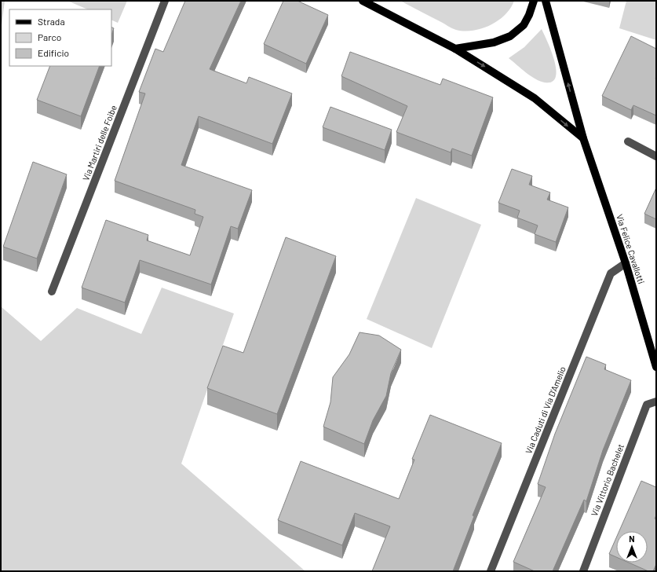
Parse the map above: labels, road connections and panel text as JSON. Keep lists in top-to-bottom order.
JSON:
{
  "streets": {
    "main road": ["Via Felice Cavallotti"],
    "street": ["Via Martiri delle Foibe", "Via Caduti di Via D'Amelio", "Via Vittorio Bachelet"]
  },
  "crossings": [
    ["Via Felice Cavallotti", "Via Caduti di Via D'Amelio"]
  ],
  "one_way": ["Via Felice Cavallotti"],
  "legend": ["Strada", "Parco", "Edificio"],
  "north": "top"
}
